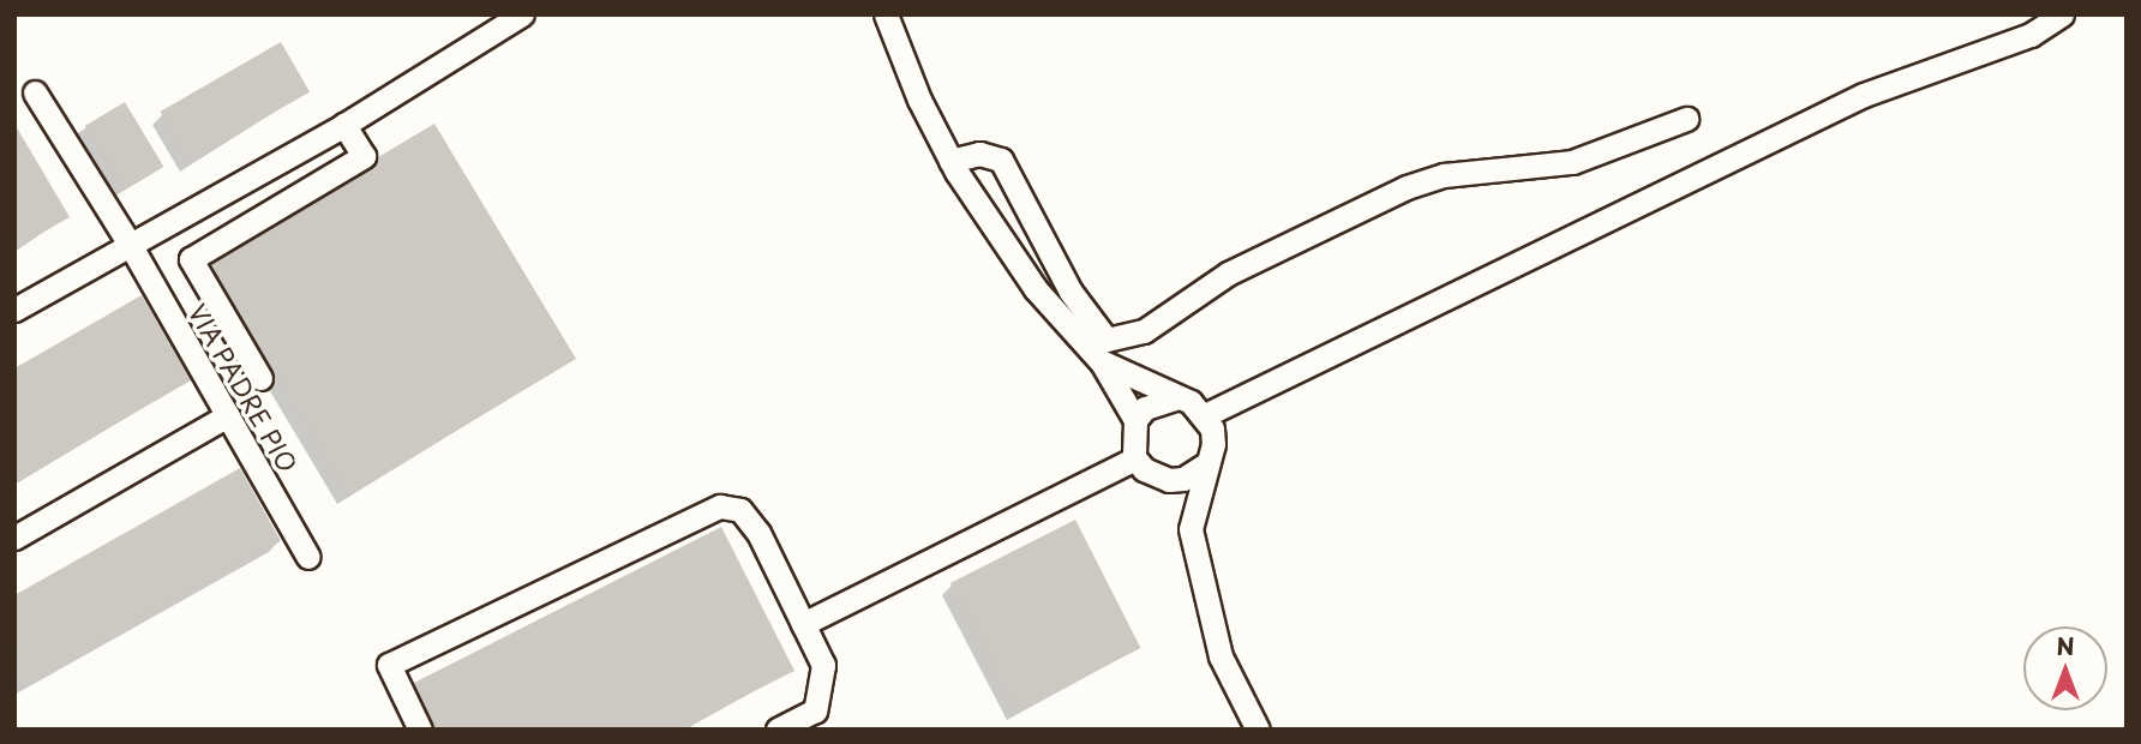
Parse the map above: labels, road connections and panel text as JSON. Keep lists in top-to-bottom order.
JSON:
{
  "streets": {
    "street": ["VIA PADRE PIO"]
  },
  "north": "top"
}
